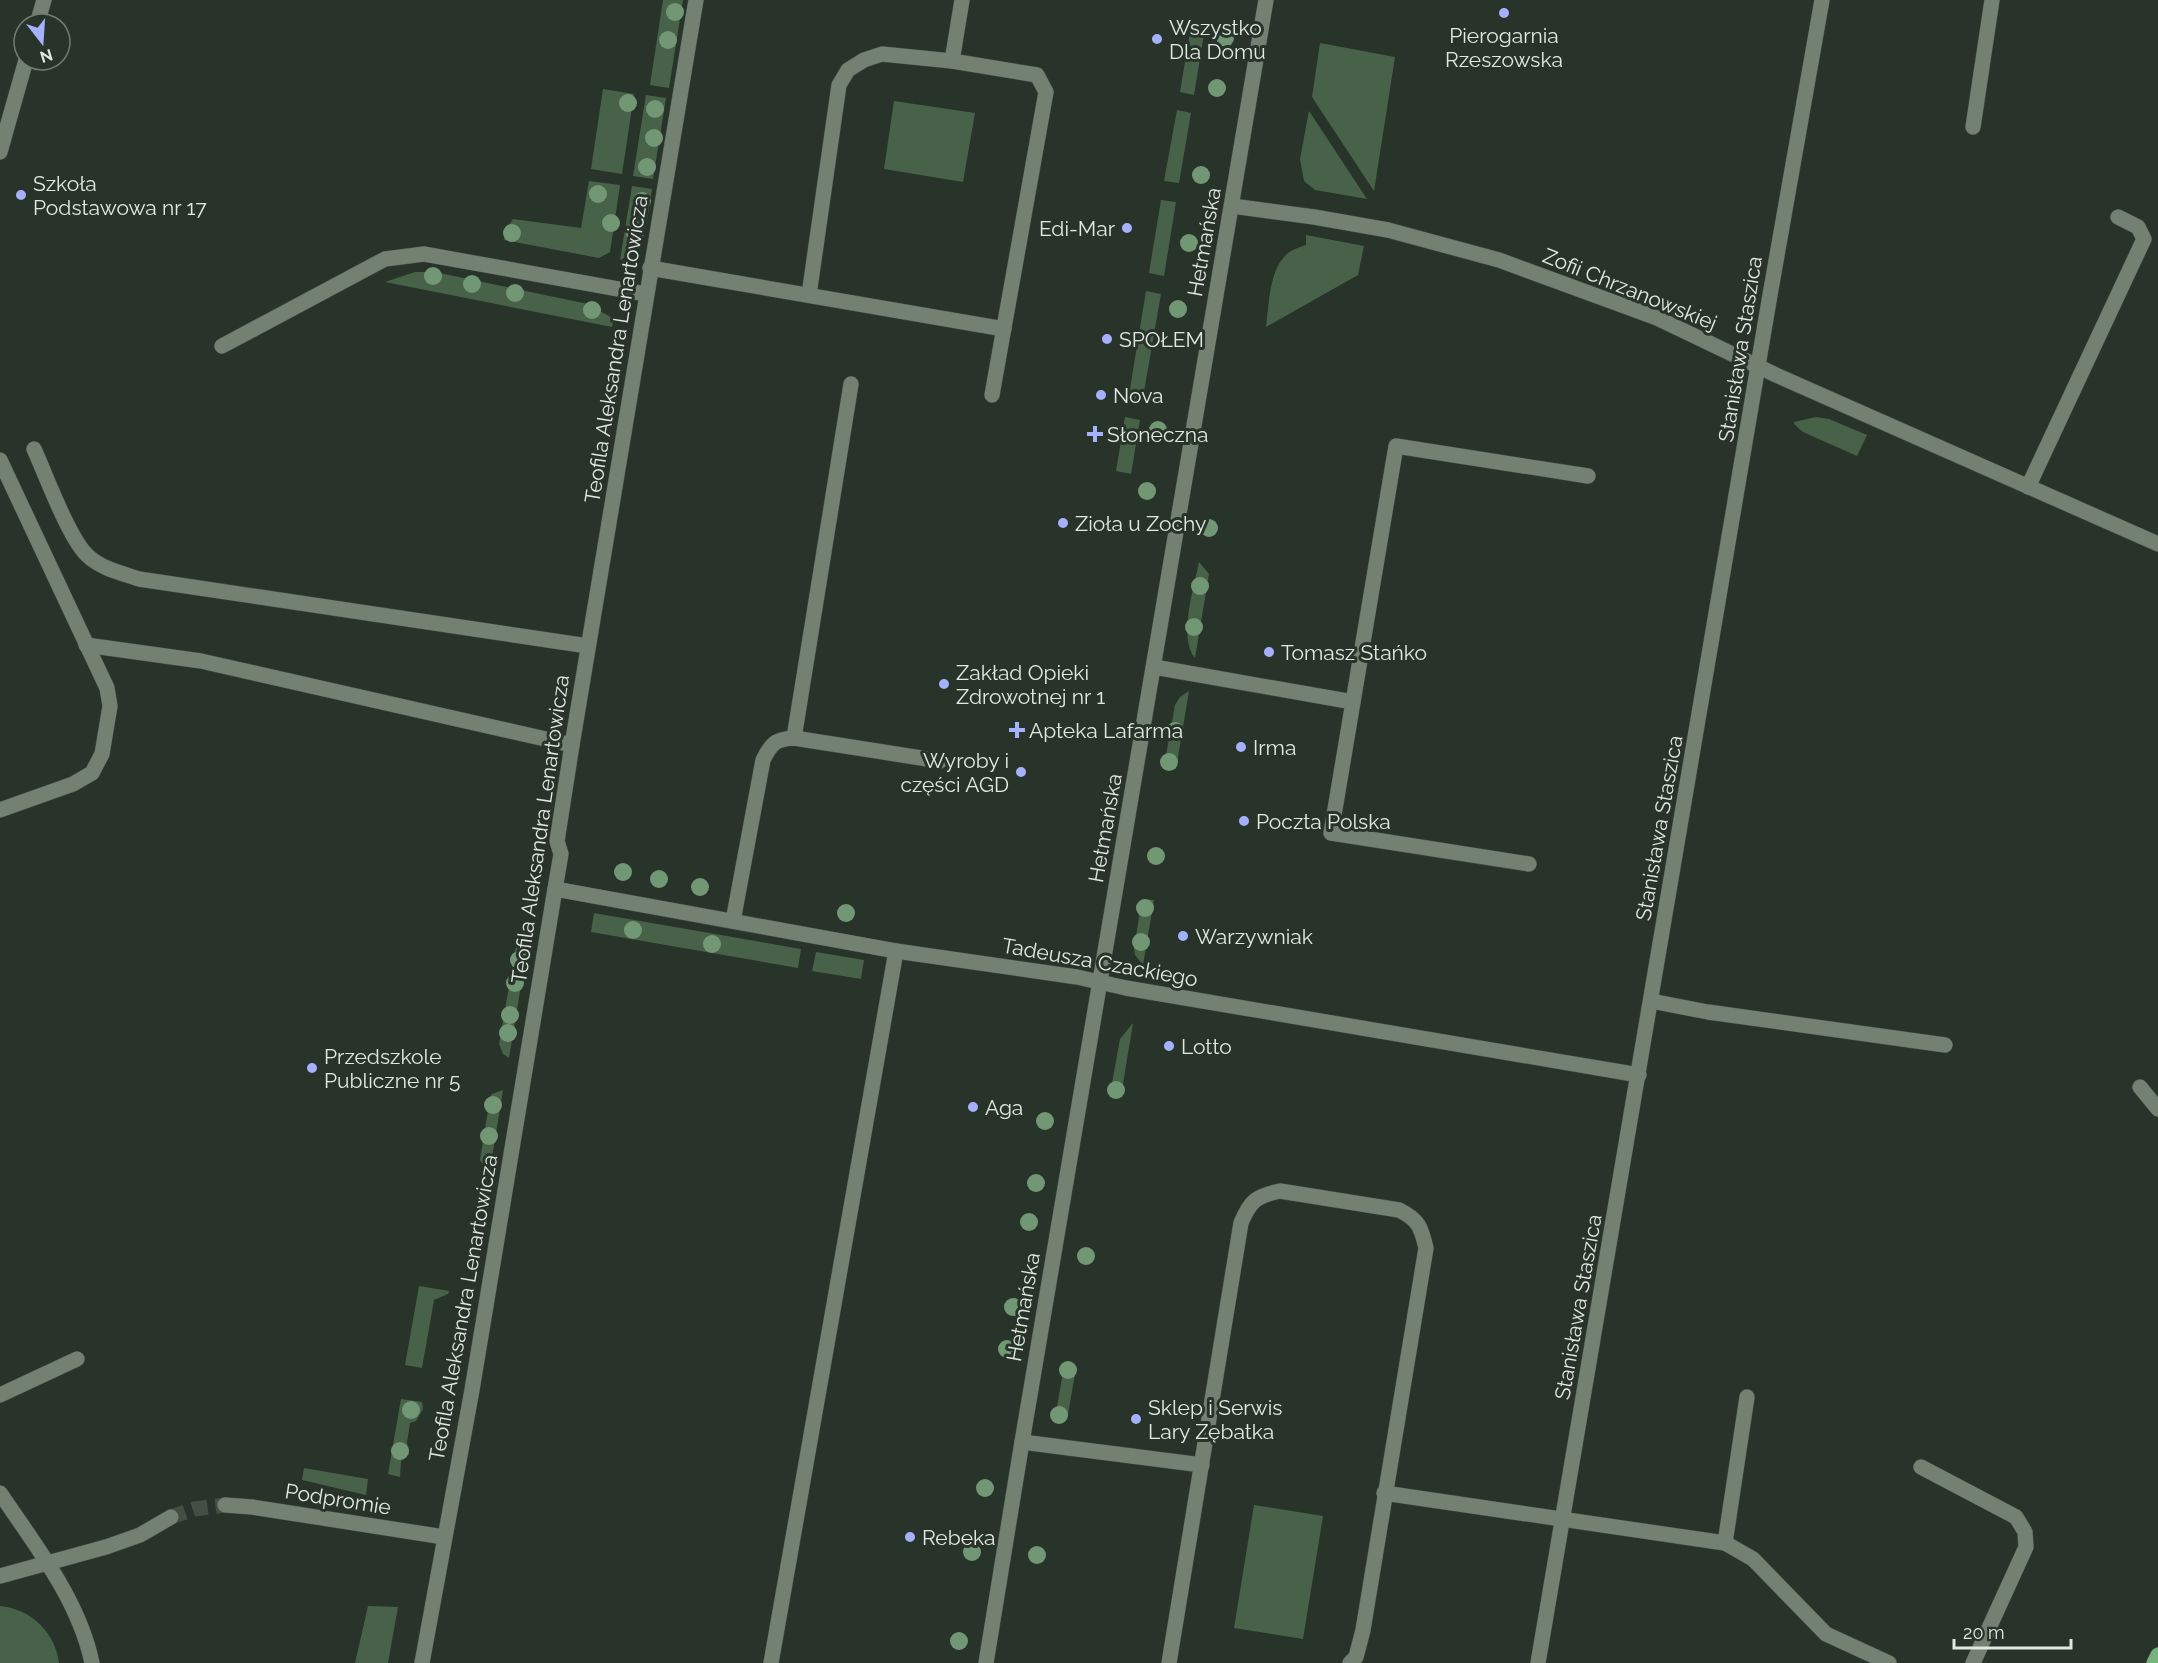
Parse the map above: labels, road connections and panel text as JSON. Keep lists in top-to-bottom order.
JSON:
{
  "streets": {
    "street": [
      "Hetmańska",
      "Zofii Chrzanowskiej",
      "Teofila Aleksandra Lenartowicza",
      "Stanisława Staszica",
      "Tadeusza Czackiego",
      "Podpromie"
    ]
  },
  "crossings": [
    ["Hetmańska", "Zofii Chrzanowskiej"],
    ["Hetmańska", "Tadeusza Czackiego"],
    ["Zofii Chrzanowskiej", "Stanisława Staszica"],
    ["Teofila Aleksandra Lenartowicza", "Tadeusza Czackiego"],
    ["Teofila Aleksandra Lenartowicza", "Podpromie"],
    ["Stanisława Staszica", "Tadeusza Czackiego"]
  ],
  "places": {
    "other": [
      "Pierogarnia Rzeszowska",
      "Wszystko Dla Domu",
      "Szkoła Podstawowa nr 17",
      "Edi-Mar",
      "SPOŁEM",
      "Nova",
      "Zioła u Zochy",
      "Tomasz Stańko",
      "Zakład Opieki Zdrowotnej nr 1",
      "Irma",
      "Wyroby i części AGD",
      "Poczta Polska",
      "Warzywniak",
      "Lotto",
      "Przedszkole Publiczne nr 5",
      "Aga",
      "Sklep i Serwis Lary Zębatka",
      "Rebeka"
    ],
    "health": ["Słoneczna", "Apteka Lafarma"]
  },
  "scale_bar": "20 m",
  "north": "bottom"
}
